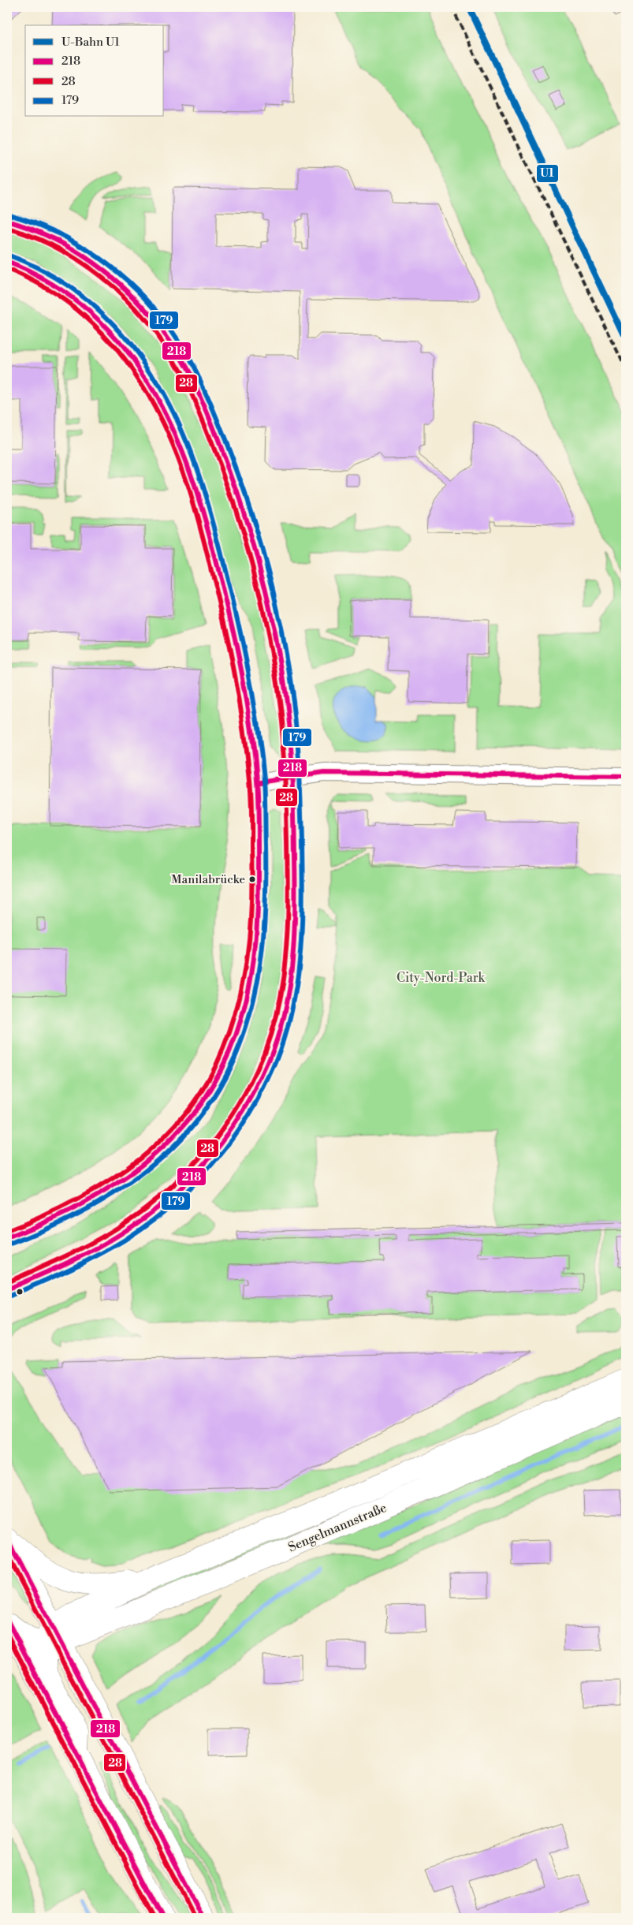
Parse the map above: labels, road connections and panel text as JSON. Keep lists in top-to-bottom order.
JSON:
{
  "streets": {
    "main road": ["Sengelmannstraße"]
  },
  "parks": ["City-Nord-Park"],
  "places": ["Manilabrücke"],
  "lines": [
    "metro line U1",
    "transit line 179",
    "transit line 218",
    "transit line 28"
  ],
  "legend": [
    "U-Bahn U1",
    "218",
    "28",
    "179"
  ]
}
